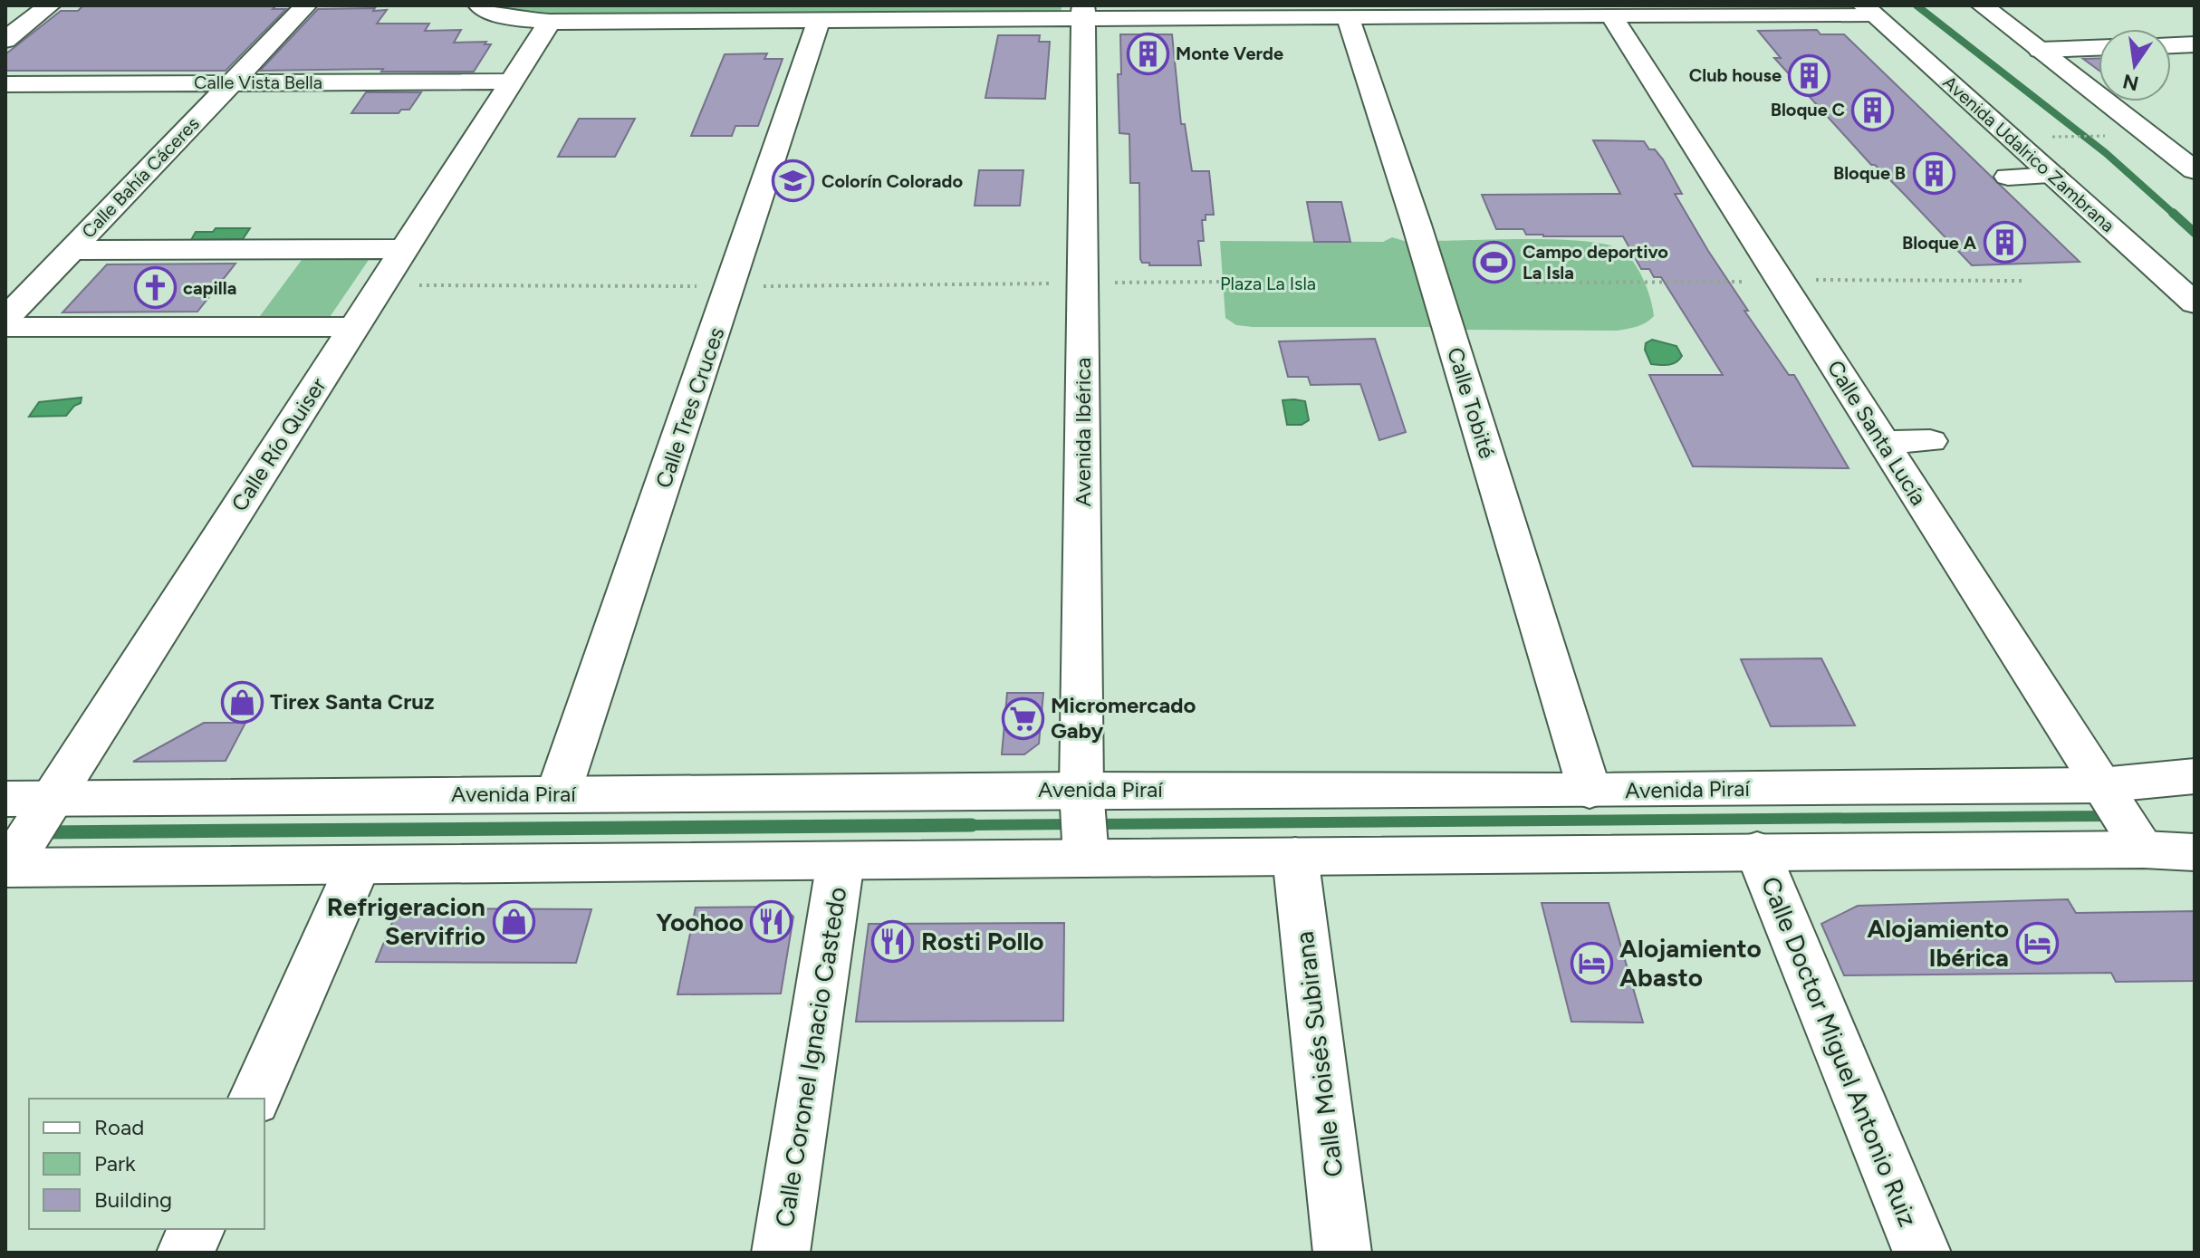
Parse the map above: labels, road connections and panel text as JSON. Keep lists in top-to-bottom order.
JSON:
{
  "streets": {
    "main road": [
      "Calle Vista Bella",
      "Avenida Udalrico Zambrana",
      "Calle Bahía Cáceres",
      "Calle Tobité",
      "Calle Tres Cruces",
      "Avenida Ibérica",
      "Calle Santa Lucía",
      "Calle Río Quiser",
      "Avenida Piraí",
      "Calle Doctor Miguel Antonio Ruiz",
      "Calle Moisés Subirana",
      "Calle Coronel Ignacio Castedo"
    ]
  },
  "crossings": [
    ["Calle Vista Bella", "Calle Bahía Cáceres"],
    ["Calle Vista Bella", "Calle Río Quiser"],
    ["Calle Tobité", "Avenida Piraí"],
    ["Calle Tres Cruces", "Avenida Piraí"],
    ["Avenida Ibérica", "Avenida Piraí"],
    ["Calle Santa Lucía", "Avenida Piraí"],
    ["Calle Río Quiser", "Avenida Piraí"]
  ],
  "parks": ["Plaza La Isla"],
  "places": {
    "building": [
      "Monte Verde",
      "Club house",
      "Bloque C",
      "Bloque B",
      "Bloque A"
    ],
    "school or university": ["Colorín Colorado"],
    "sports": ["Campo deportivo La Isla"],
    "church": ["capilla"],
    "shop": ["Tirex Santa Cruz", "Refrigeracion Servifrio"],
    "supermarket": ["Micromercado Gaby"],
    "restaurant": ["Yoohoo", "Rosti Pollo"],
    "hotel": ["Alojamiento Ibérica", "Alojamiento Abasto"]
  },
  "legend": ["Road", "Park", "Building"],
  "north": "bottom"
}
